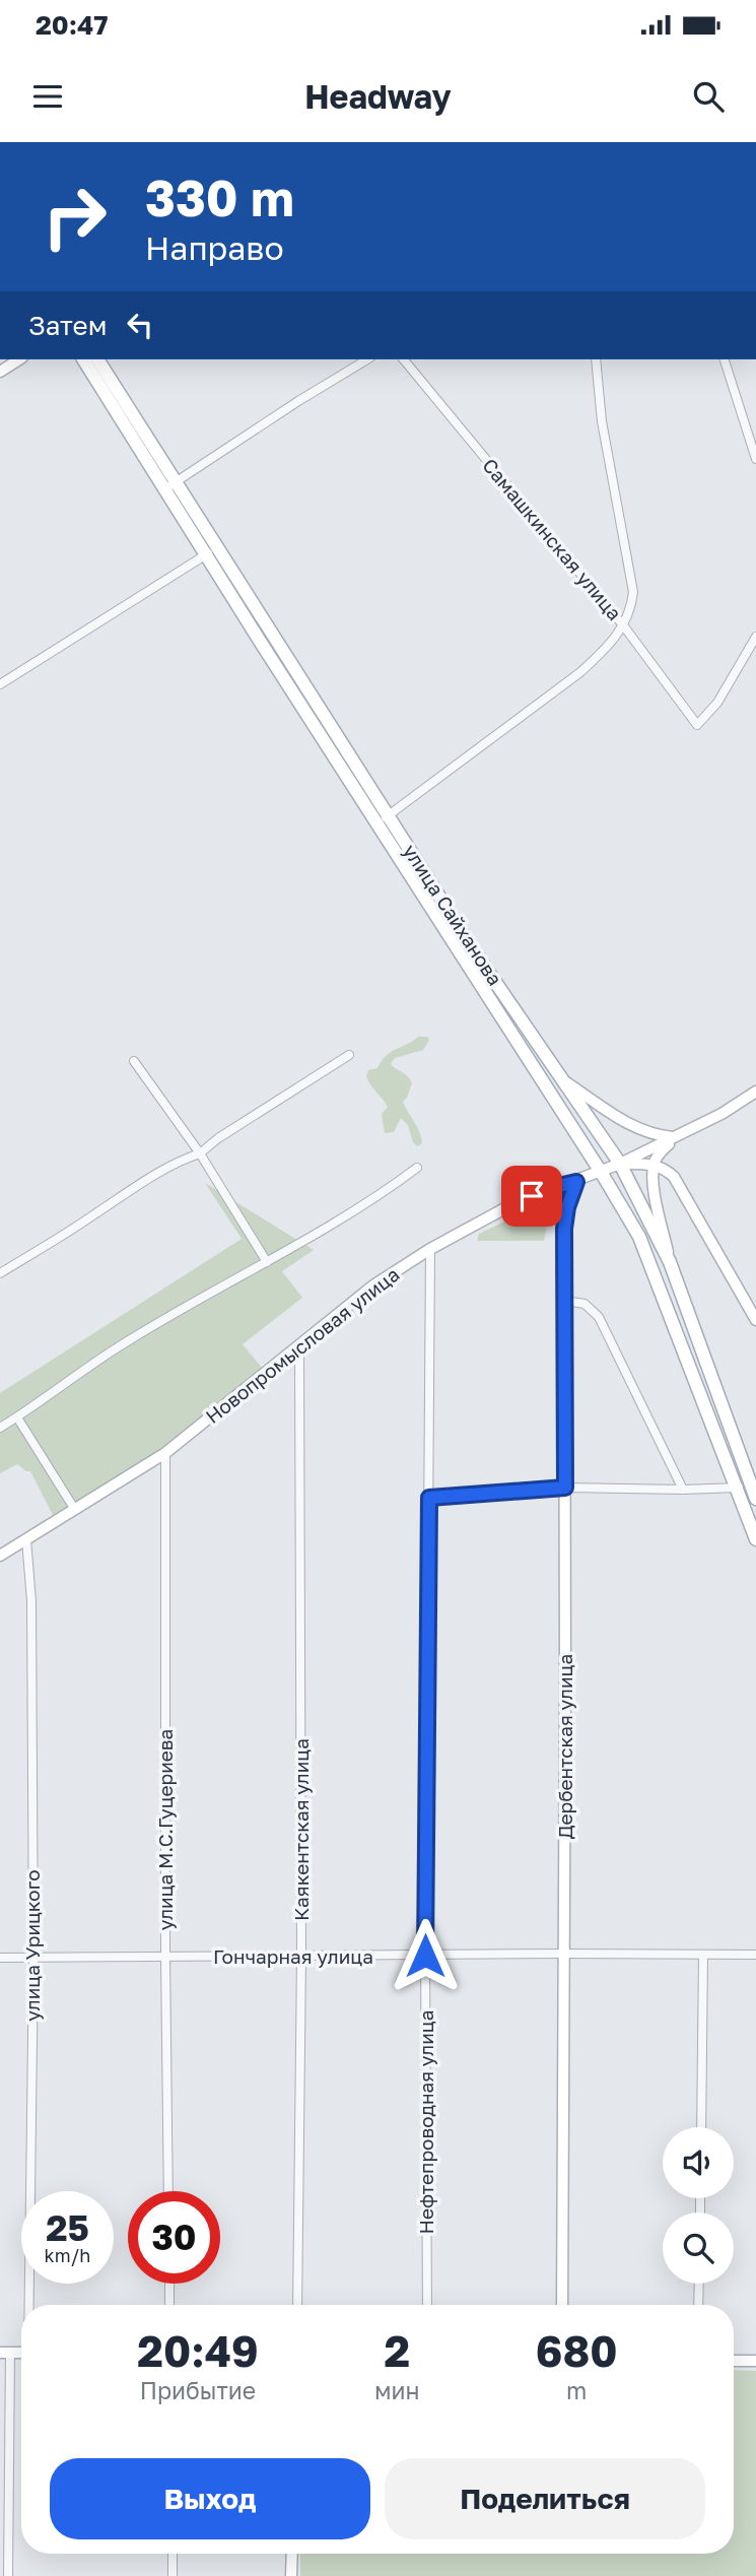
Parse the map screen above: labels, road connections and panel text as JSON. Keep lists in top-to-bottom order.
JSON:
{
  "streets": {
    "main road": ["улица Сайханова"],
    "street": [
      "Самашкинская улица",
      "Новопромысловая улица",
      "Дербентская улица",
      "улица М.С.Гуцериева",
      "Каякентская улица",
      "улица Урицкого",
      "Гончарная улица",
      "Нефтепроводная улица"
    ]
  },
  "crossings": [
    ["улица Сайханова", "Новопромысловая улица"],
    ["Новопромысловая улица", "Дербентская улица"],
    ["Новопромысловая улица", "улица М.С.Гуцериева"],
    ["Новопромысловая улица", "Каякентская улица"],
    ["Новопромысловая улица", "улица Урицкого"],
    ["Новопромысловая улица", "Нефтепроводная улица"],
    ["Дербентская улица", "Гончарная улица"],
    ["улица М.С.Гуцериева", "Гончарная улица"],
    ["Каякентская улица", "Гончарная улица"],
    ["улица Урицкого", "Гончарная улица"],
    ["Гончарная улица", "Нефтепроводная улица"]
  ],
  "page": {
    "status": "20:47",
    "header": "Headway",
    "turn": ["330 m", "Направо"],
    "then": "Затем",
    "speed": "25 km/h",
    "limit": "30",
    "eta": [
      "20:49",
      "Прибытие",
      "2",
      "мин",
      "680",
      "m"
    ],
    "buttons": ["Выход", "Поделиться"]
  }
}
